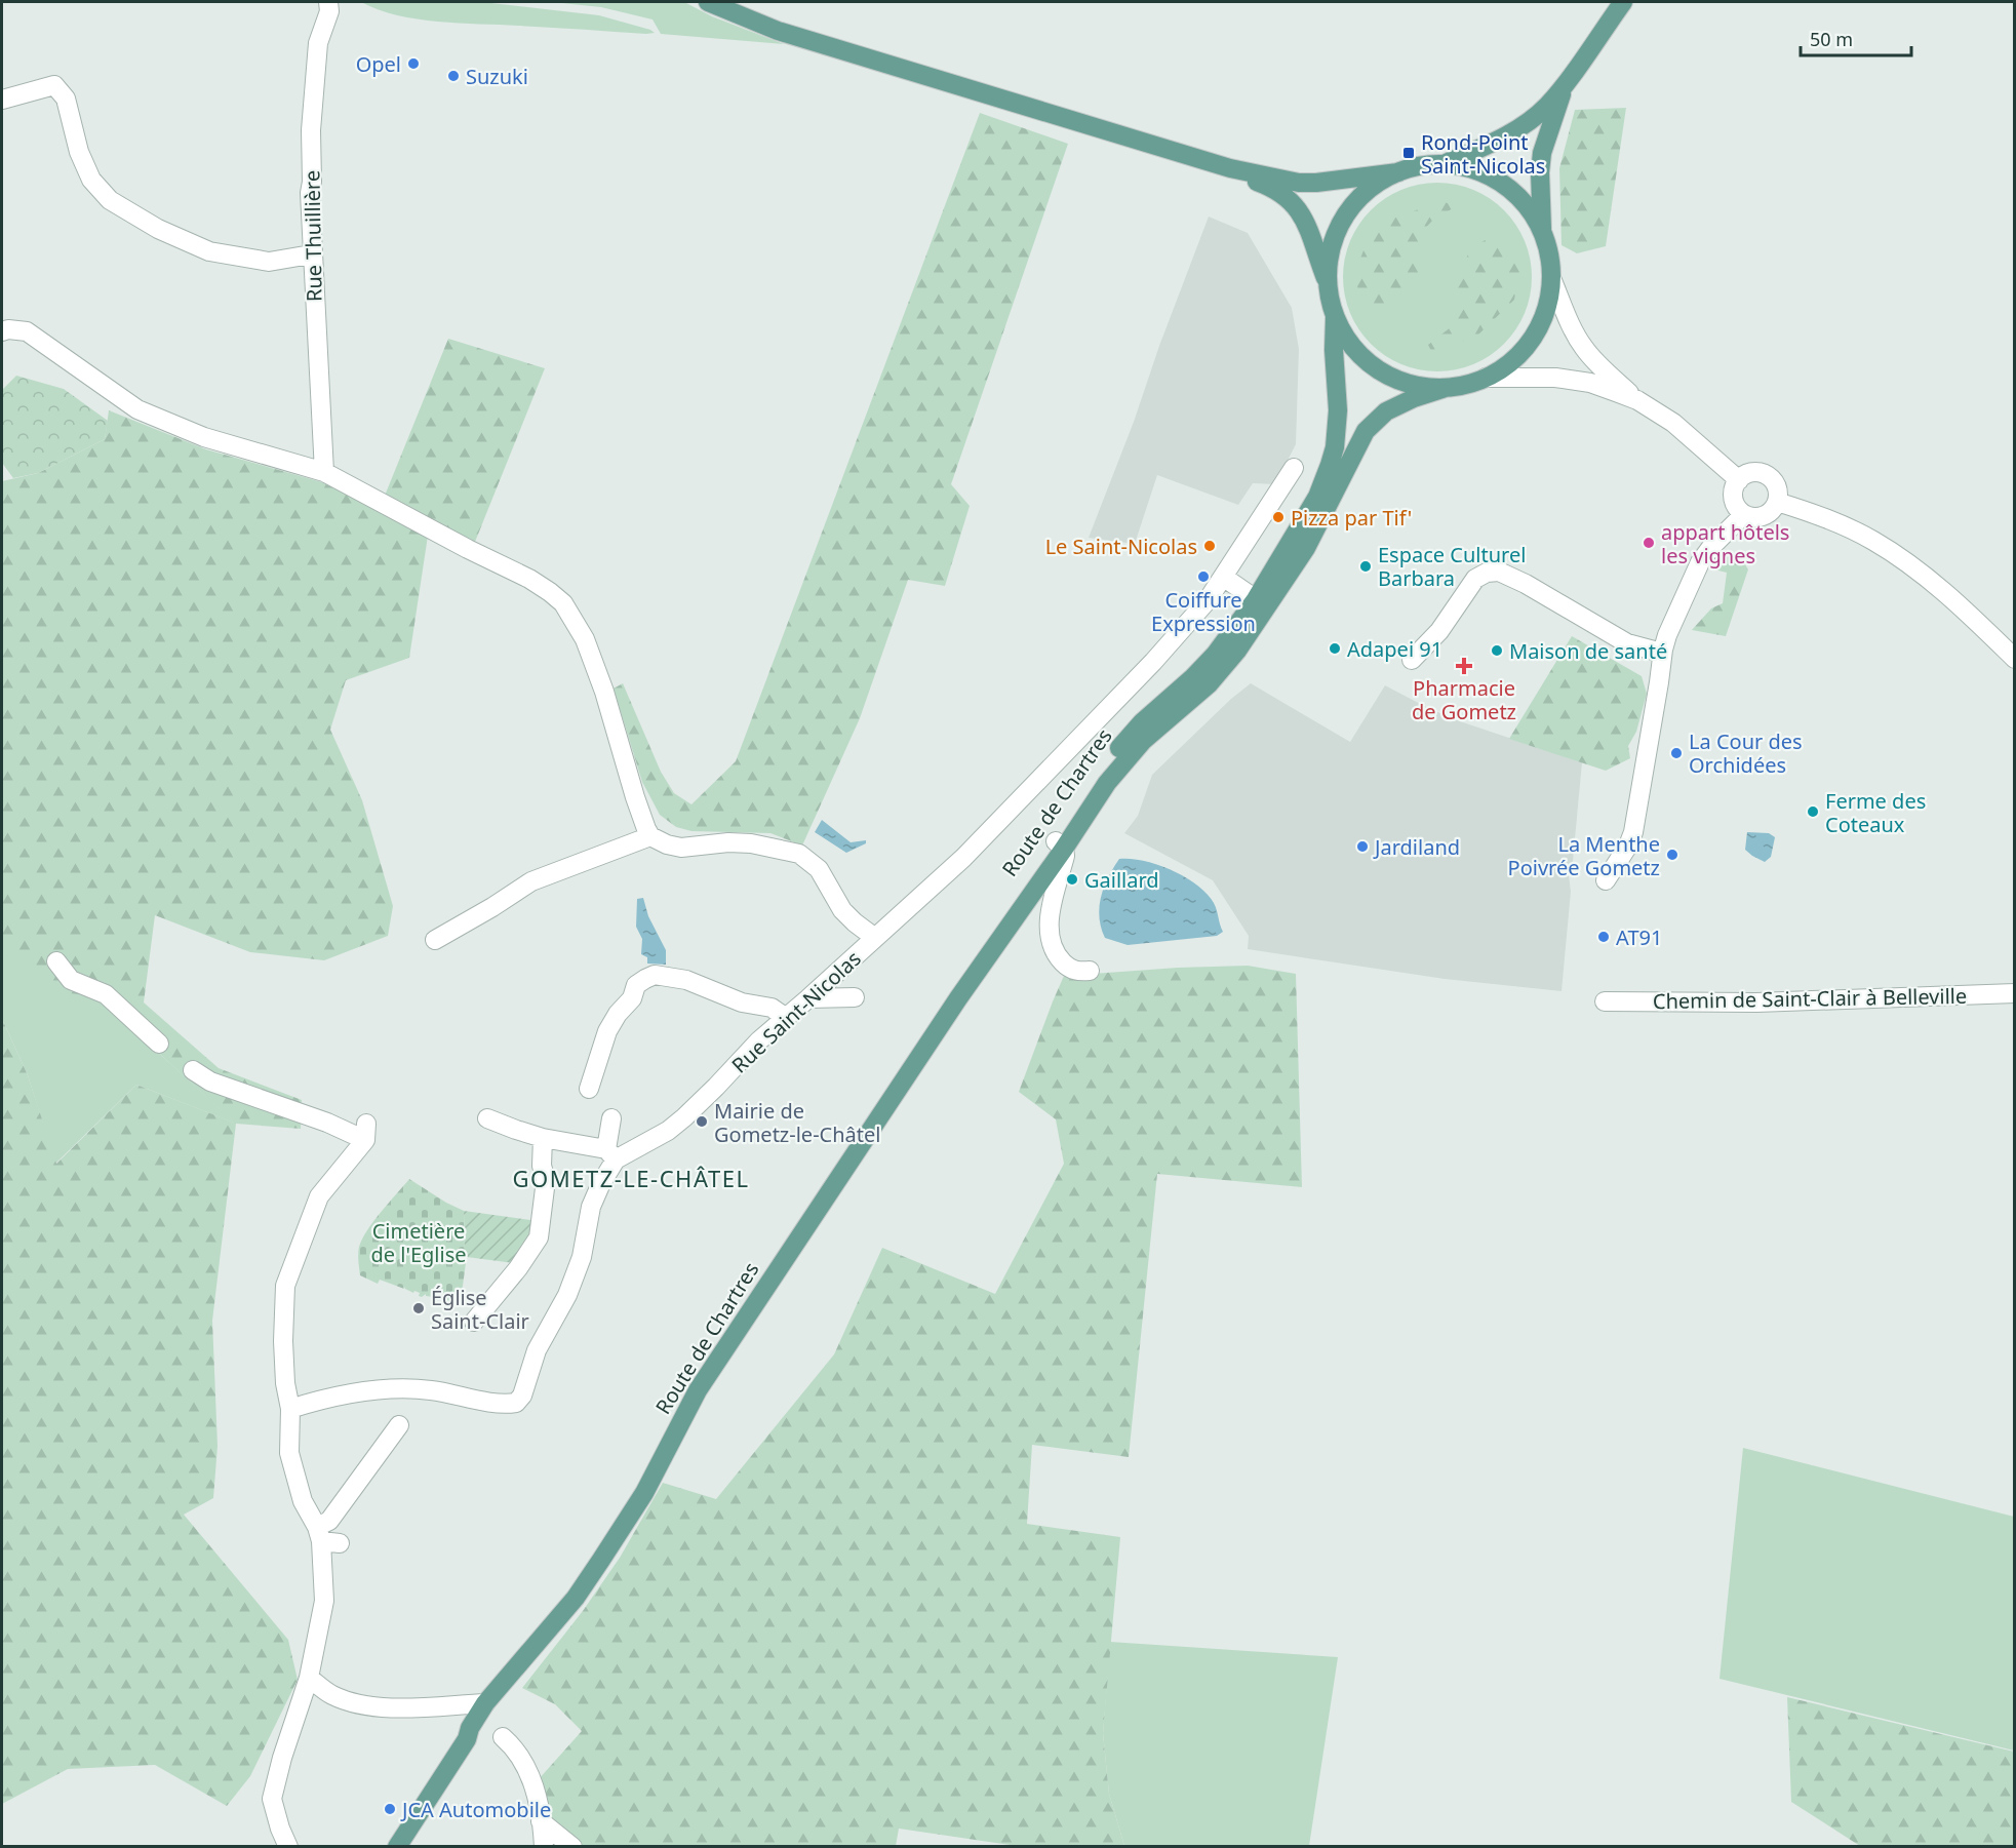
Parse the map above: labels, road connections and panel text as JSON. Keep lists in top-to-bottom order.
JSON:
{
  "streets": {
    "main road": ["Route de Chartres"],
    "street": ["Rue Thuillière", "Chemin de Saint-Clair à Belleville", "Rue Saint-Nicolas"]
  },
  "districts": ["GOMETZ-LE-CHÂTEL"],
  "parks": ["Cimetière de l'Eglise"],
  "places": {
    "other": [
      "Opel",
      "Suzuki",
      "Pizza par Tif'",
      "appart hôtels les vignes",
      "Le Saint-Nicolas",
      "Espace Culturel Barbara",
      "Coiffure Expression",
      "Adapei 91",
      "Maison de santé",
      "La Cour des Orchidées",
      "Ferme des Coteaux",
      "Jardiland",
      "La Menthe Poivrée Gometz",
      "Gaillard",
      "AT91",
      "Mairie de Gometz-le-Châtel",
      "Église Saint-Clair",
      "JCA Automobile"
    ],
    "transit": ["Rond-Point Saint-Nicolas"],
    "health": ["Pharmacie de Gometz"]
  },
  "scale_bar": "50 m"
}
